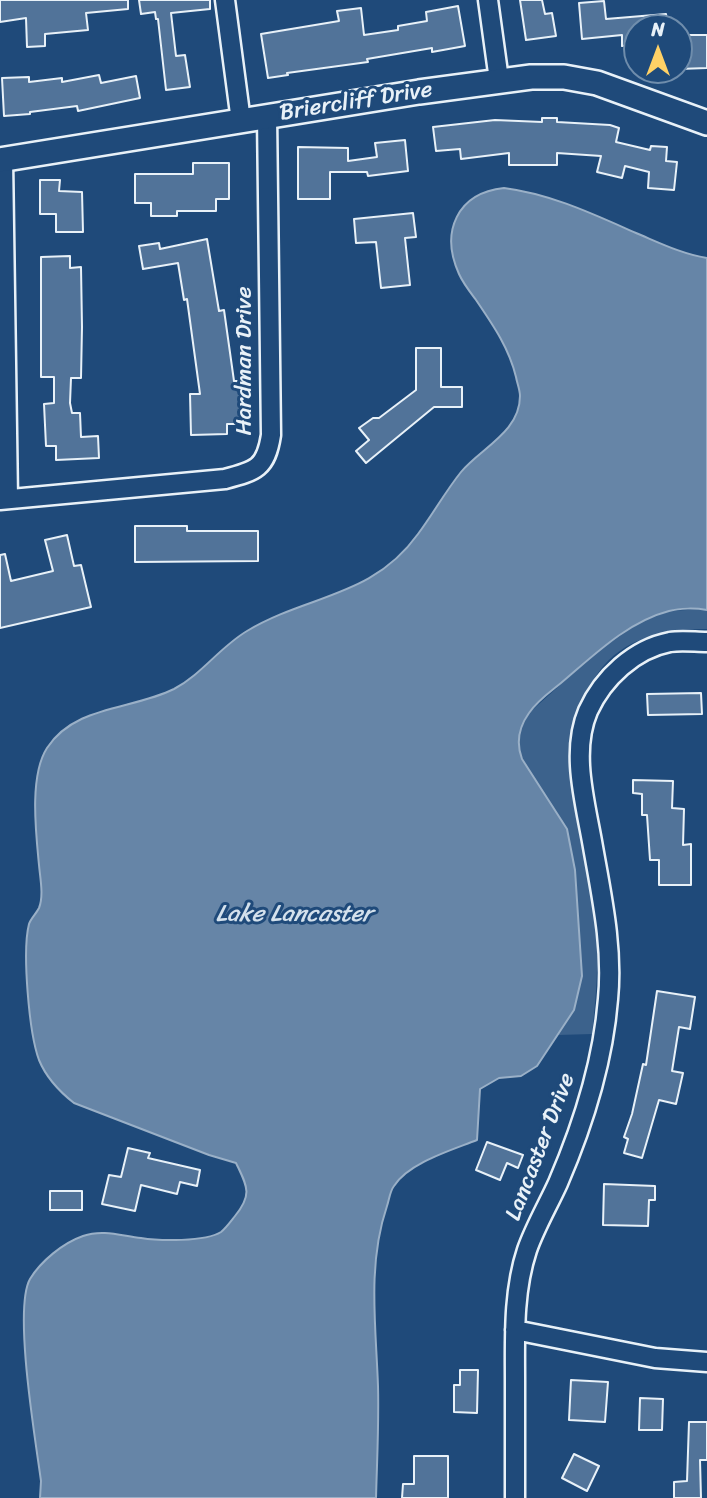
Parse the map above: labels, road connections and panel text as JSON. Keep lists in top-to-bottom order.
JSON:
{
  "streets": {
    "street": ["Briercliff Drive", "Hardman Drive", "Lancaster Drive"]
  },
  "crossings": [
    ["Briercliff Drive", "Hardman Drive"]
  ],
  "water": ["Lake Lancaster"],
  "north": "top"
}
